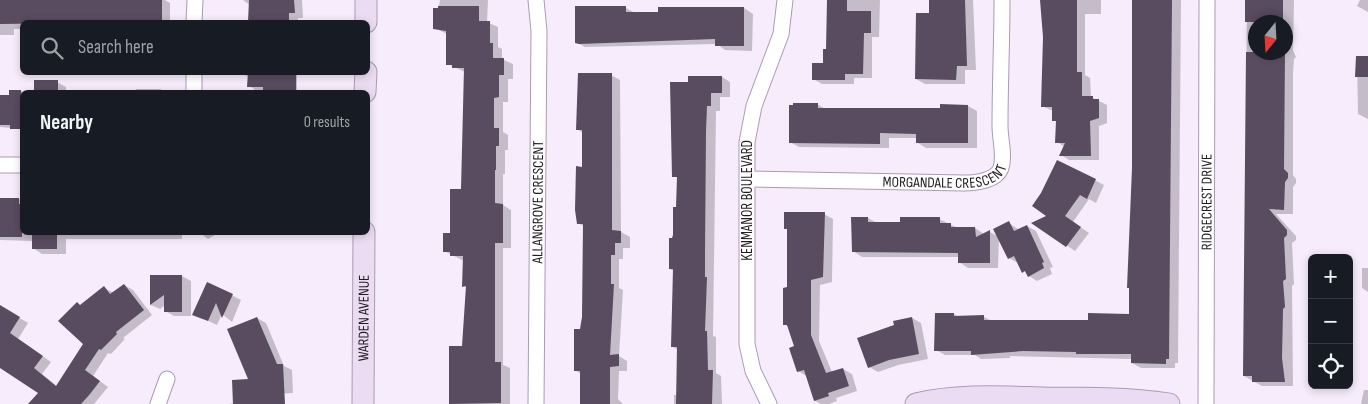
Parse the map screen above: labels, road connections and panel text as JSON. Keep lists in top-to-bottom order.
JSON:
{
  "streets": {
    "street": [
      "MORGANDALE CRESCENT",
      "KENMANOR BOULEVARD",
      "ALLANGROVE CRESCENT",
      "RIDGECREST DRIVE",
      "WARDEN AVENUE"
    ]
  },
  "crossings": [
    ["MORGANDALE CRESCENT", "KENMANOR BOULEVARD"]
  ],
  "north": "bottom",
  "page": {
    "search": "Search here",
    "heading": ["Nearby", "0 results"],
    "map_buttons": ["+", "−"]
  }
}
